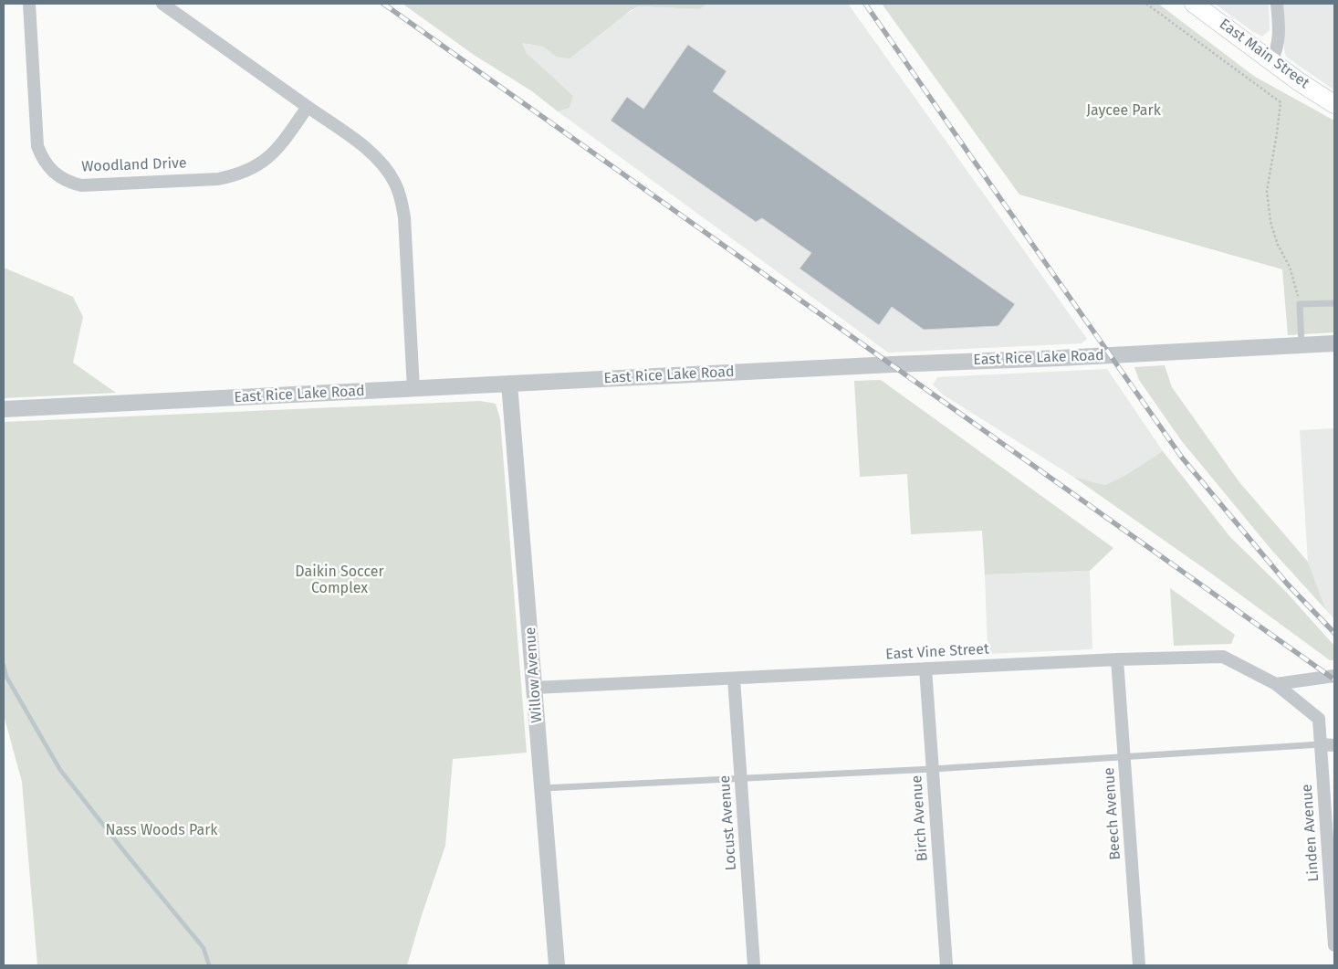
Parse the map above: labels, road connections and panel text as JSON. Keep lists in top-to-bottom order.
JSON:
{
  "streets": {
    "main road": ["East Main Street"],
    "street": [
      "Woodland Drive",
      "East Rice Lake Road",
      "East Vine Street",
      "Willow Avenue",
      "Beech Avenue",
      "Birch Avenue",
      "Locust Avenue",
      "Linden Avenue"
    ]
  },
  "crossings": [
    ["East Rice Lake Road", "Willow Avenue"],
    ["East Vine Street", "Willow Avenue"],
    ["East Vine Street", "Beech Avenue"],
    ["East Vine Street", "Birch Avenue"],
    ["East Vine Street", "Locust Avenue"],
    ["East Vine Street", "Linden Avenue"]
  ],
  "parks": ["Jaycee Park", "Daikin Soccer Complex", "Nass Woods Park"]
}
